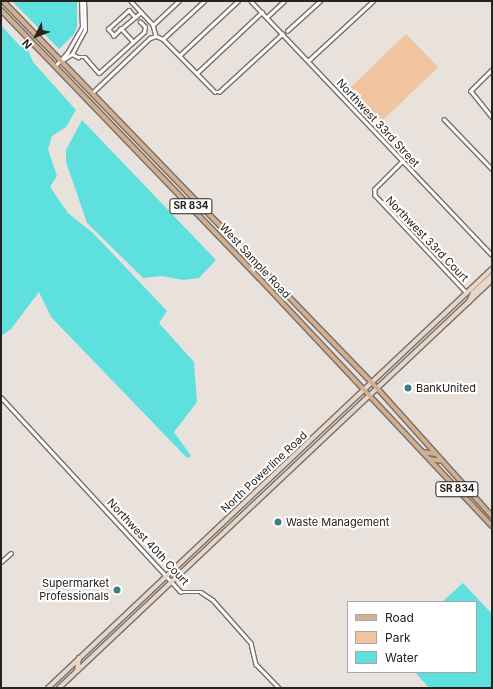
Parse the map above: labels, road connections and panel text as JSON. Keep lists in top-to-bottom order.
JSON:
{
  "streets": {
    "main road": ["SR 834", "West Sample Road", "North Powerline Road"],
    "street": ["Northwest 33rd Street", "Northwest 33rd Court", "Northwest 40th Court"]
  },
  "crossings": [
    ["Northwest 33rd Street", "Northwest 33rd Court"],
    ["Northwest 33rd Court", "North Powerline Road"],
    ["West Sample Road", "North Powerline Road"],
    ["North Powerline Road", "Northwest 40th Court"]
  ],
  "places": ["BankUnited", "Waste Management", "Supermarket Professionals"],
  "legend": ["Road", "Park", "Water"],
  "north": "bottom left"
}
